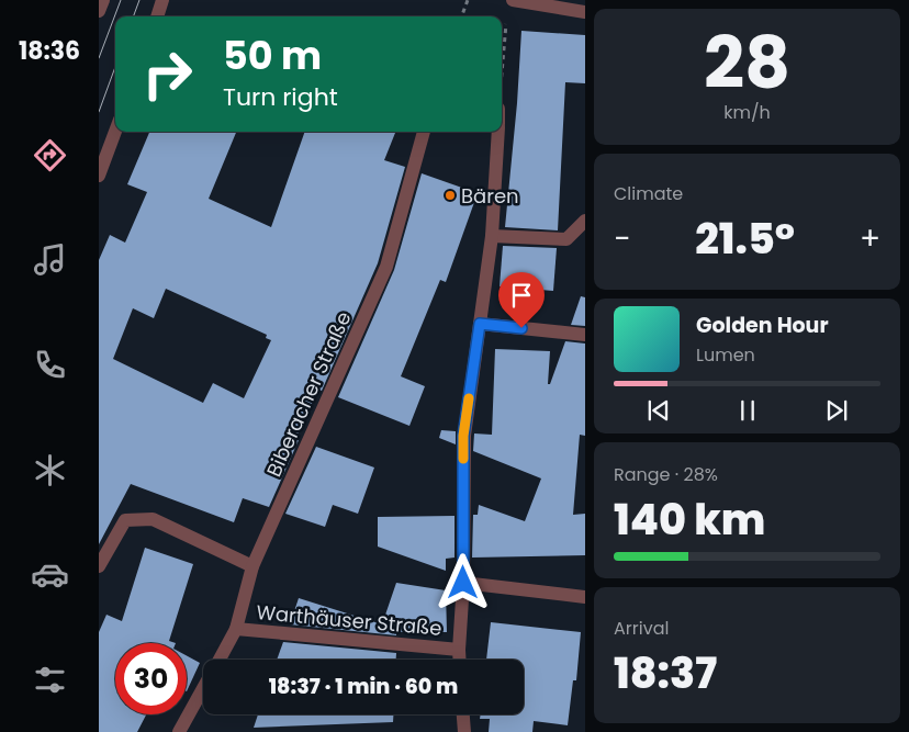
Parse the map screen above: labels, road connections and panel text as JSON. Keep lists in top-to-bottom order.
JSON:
{
  "streets": {
    "street": ["Biberacher Straße", "Warthäuser Straße"]
  },
  "crossings": [
    ["Biberacher Straße", "Warthäuser Straße"]
  ],
  "places": ["Bären"],
  "page": {
    "tabs": "18:36",
    "tile": [
      ["28", "km/h"],
      "Climate",
      ["Range · 28%", "140 km"],
      ["Arrival", "18:37"]
    ],
    "turn": ["50 m", "Turn right"],
    "heat": ["−", "21.5°", "+"],
    "song": ["Golden Hour", "Lumen"],
    "limit": "30",
    "trip": "18:37 · 1 min · 60 m"
  }
}
